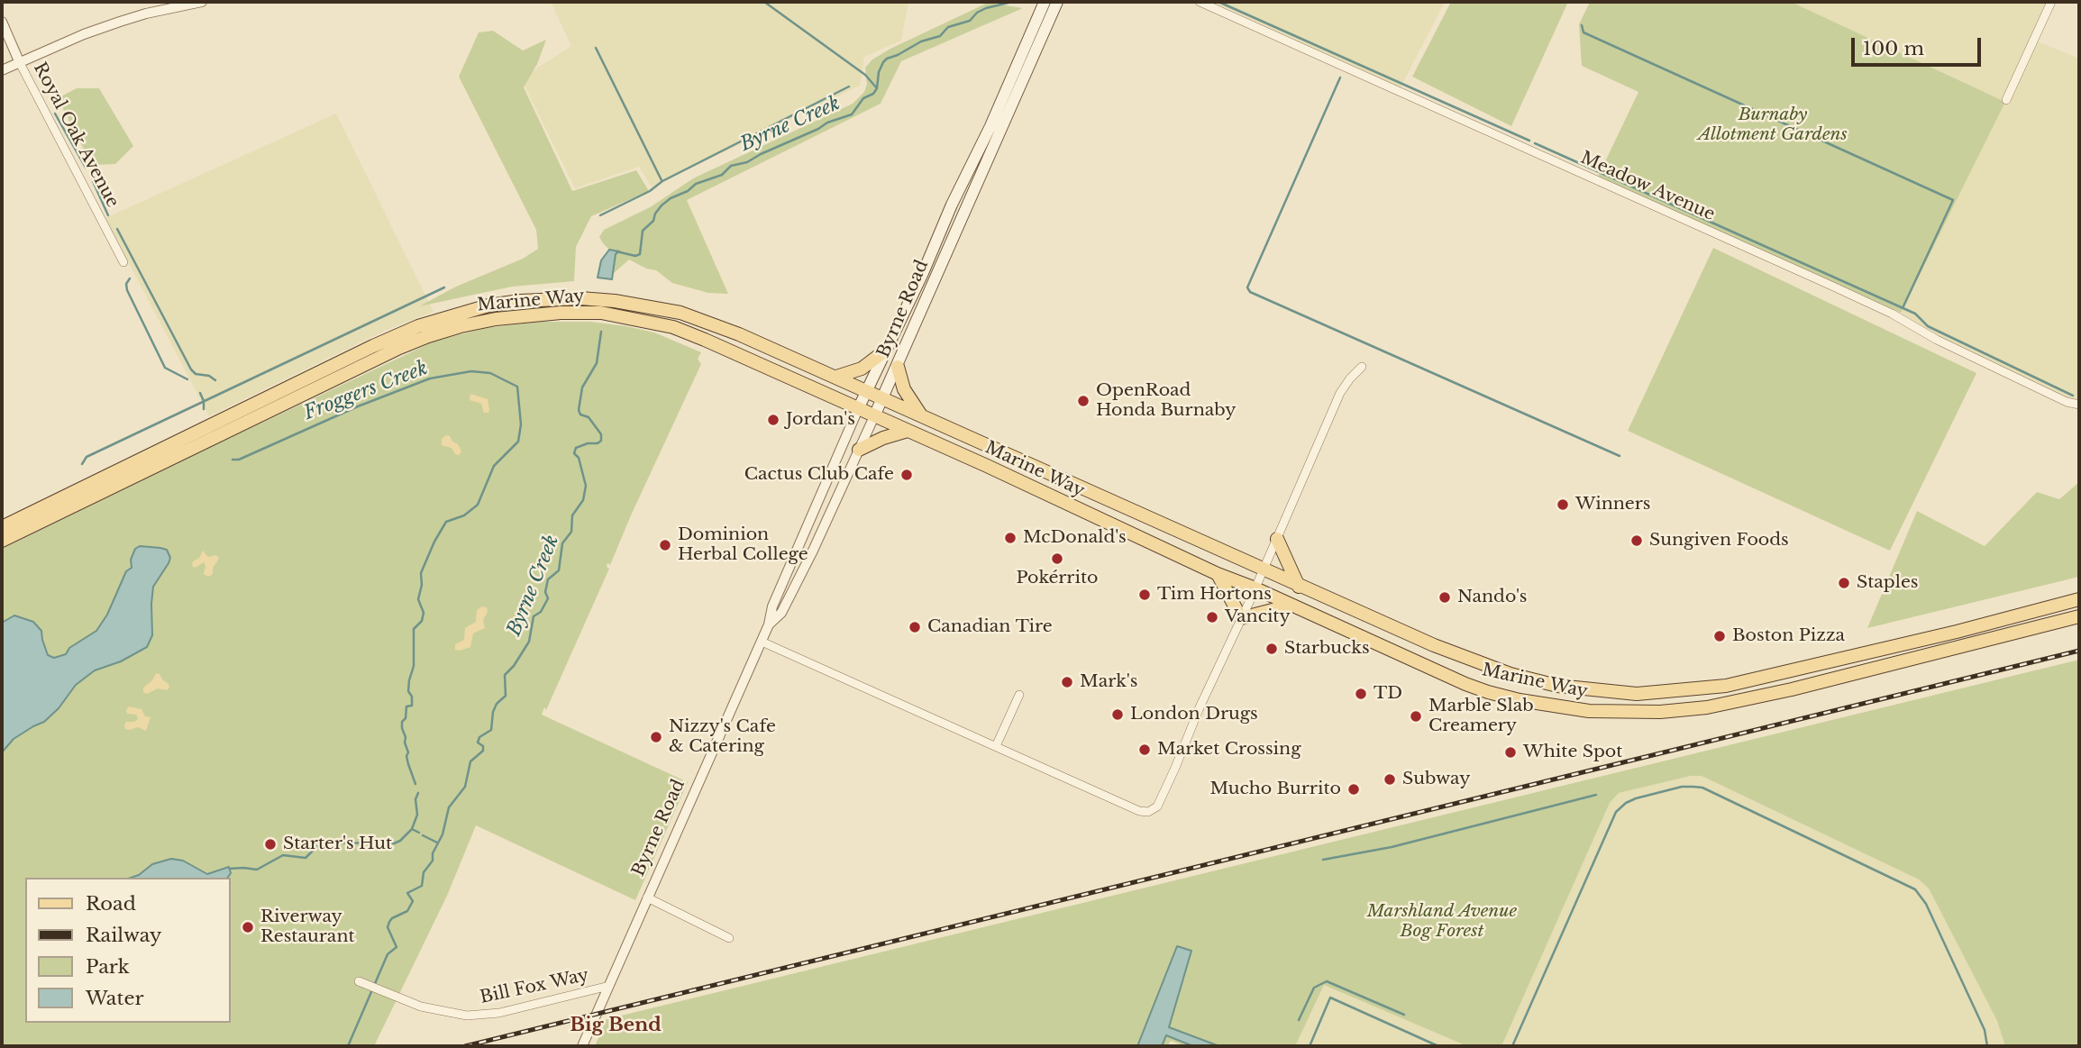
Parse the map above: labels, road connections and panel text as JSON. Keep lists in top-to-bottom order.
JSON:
{
  "streets": {
    "main road": ["Marine Way", "Byrne Road"],
    "street": ["Royal Oak Avenue", "Meadow Avenue", "Bill Fox Way"]
  },
  "crossings": [
    ["Marine Way", "Byrne Road"],
    ["Byrne Road", "Bill Fox Way"]
  ],
  "districts": ["Big Bend"],
  "water": ["Byrne Creek", "Froggers Creek"],
  "parks": ["Burnaby Allotment Gardens", "Marshland Avenue Bog Forest"],
  "places": [
    "OpenRoad Honda Burnaby",
    "Jordan's",
    "Cactus Club Cafe",
    "Winners",
    "McDonald's",
    "Sungiven Foods",
    "Dominion Herbal College",
    "Pokérrito",
    "Staples",
    "Tim Hortons",
    "Nando's",
    "Vancity",
    "Canadian Tire",
    "Boston Pizza",
    "Starbucks",
    "Mark's",
    "TD",
    "London Drugs",
    "Marble Slab Creamery",
    "Nizzy's Cafe & Catering",
    "Market Crossing",
    "White Spot",
    "Subway",
    "Mucho Burrito",
    "Starter's Hut",
    "Riverway Restaurant"
  ],
  "legend": [
    "Road",
    "Railway",
    "Park",
    "Water"
  ],
  "scale_bar": "100 m"
}
